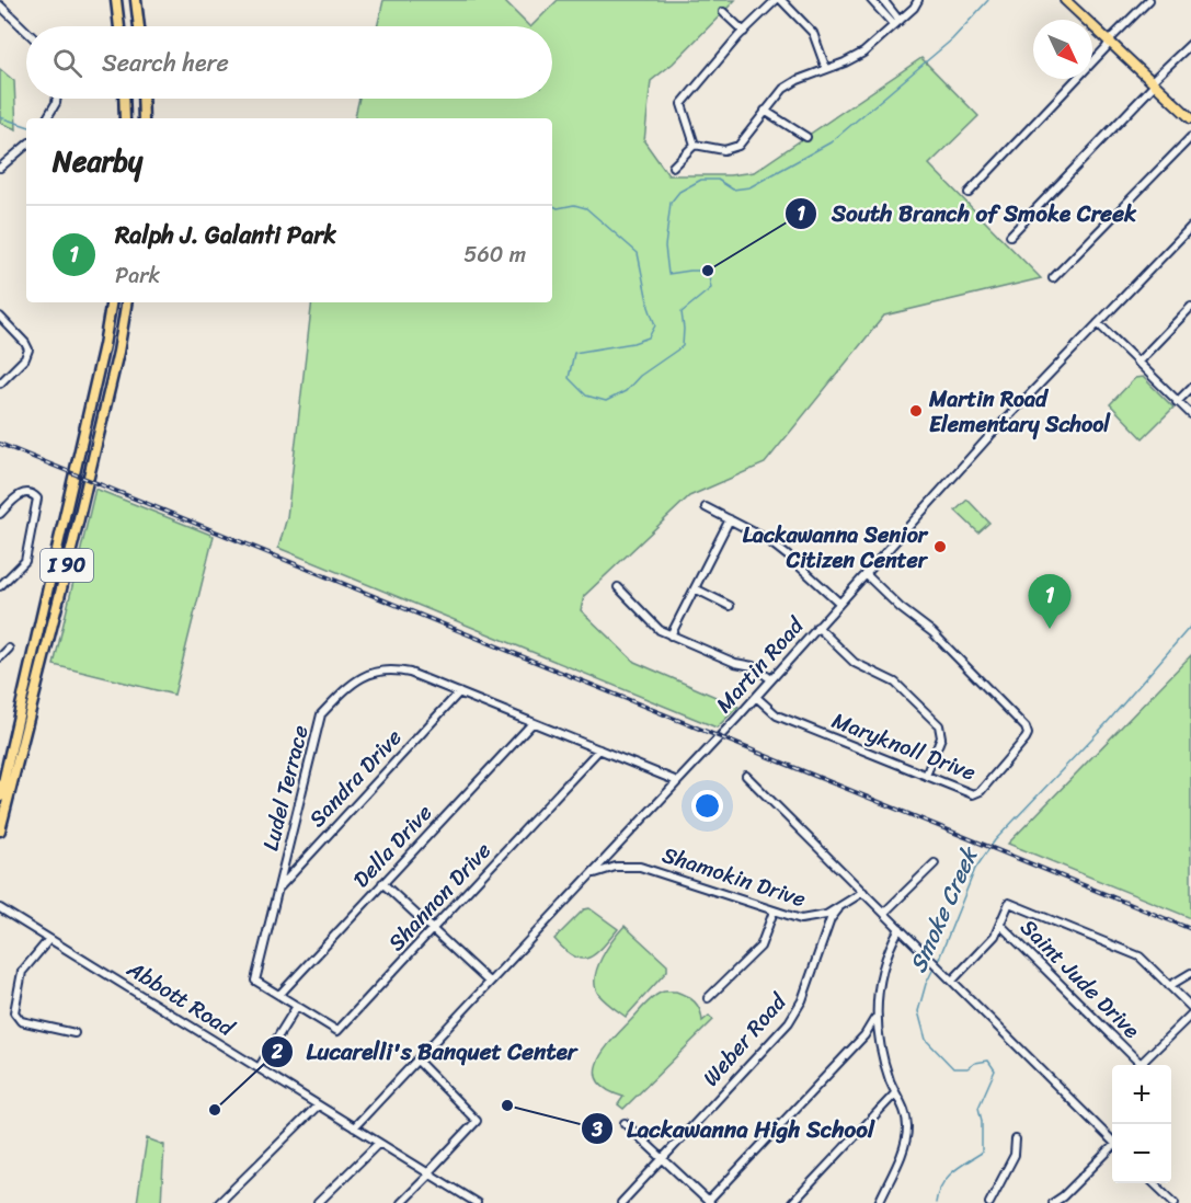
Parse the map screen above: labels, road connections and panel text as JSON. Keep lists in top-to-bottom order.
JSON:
{
  "streets": {
    "highway": ["I 90"],
    "street": [
      "Martin Road",
      "Maryknoll Drive",
      "Sandra Drive",
      "Ludel Terrace",
      "Della Drive",
      "Shamokin Drive",
      "Shannon Drive",
      "Saint Jude Drive",
      "Abbott Road",
      "Weber Road"
    ]
  },
  "crossings": [
    ["Martin Road", "Maryknoll Drive"],
    ["Martin Road", "Ludel Terrace"],
    ["Martin Road", "Shamokin Drive"],
    ["Martin Road", "Abbott Road"],
    ["Sandra Drive", "Ludel Terrace"],
    ["Ludel Terrace", "Della Drive"],
    ["Ludel Terrace", "Shannon Drive"],
    ["Shamokin Drive", "Weber Road"]
  ],
  "water": ["Smoke Creek"],
  "places": [
    "South Branch of Smoke Creek",
    "Martin Road Elementary School",
    "Lackawanna Senior Citizen Center",
    "Lackawanna High School",
    "Lucarelli's Banquet Center"
  ],
  "north": "bottom right",
  "page": {
    "search": "Search here",
    "heading": "Nearby",
    "list": [
      {
        "mark": "1",
        "name": "Ralph J. Galanti Park",
        "note": "Park",
        "value": "560 m"
      }
    ],
    "pins": "1",
    "map_buttons": ["+", "−"]
  }
}
